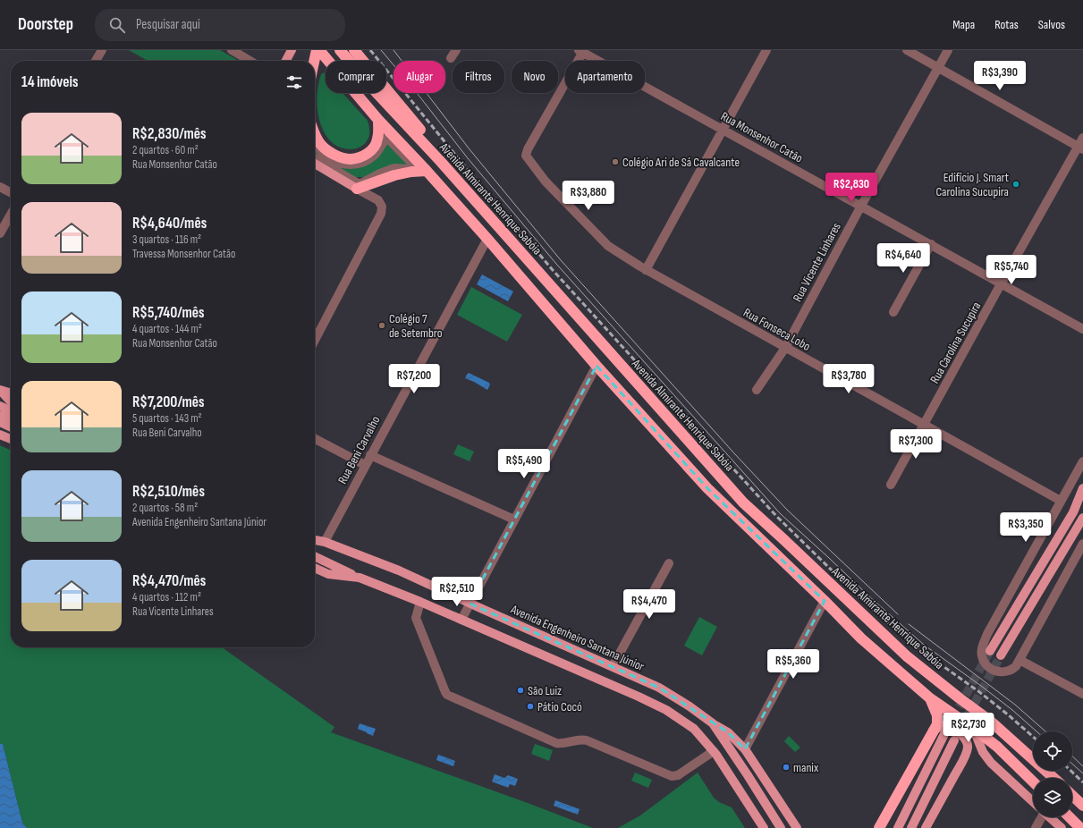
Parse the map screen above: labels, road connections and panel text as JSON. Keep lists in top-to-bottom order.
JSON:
{
  "streets": {
    "highway": ["Avenida Almirante Henrique Sabóia"],
    "main road": ["Avenida Engenheiro Santana Júnior"],
    "street": [
      "Rua Monsenhor Catão",
      "Rua Vicente Linhares",
      "Rua Fonseca Lobo",
      "Rua Carolina Sucupira",
      "Rua Beni Carvalho"
    ]
  },
  "crossings": [
    ["Rua Monsenhor Catão", "Rua Vicente Linhares"],
    ["Rua Monsenhor Catão", "Rua Fonseca Lobo"],
    ["Rua Monsenhor Catão", "Rua Carolina Sucupira"],
    ["Rua Vicente Linhares", "Rua Fonseca Lobo"],
    ["Rua Fonseca Lobo", "Rua Carolina Sucupira"],
    ["Rua Beni Carvalho", "Avenida Engenheiro Santana Júnior"]
  ],
  "places": [
    "Colégio Ari de Sá Cavalcante",
    "Edifício J. Smart Carolina Sucupira",
    "Colégio 7 de Setembro",
    "São Luiz",
    "Pátio Cocó",
    "manix"
  ],
  "page": {
    "header": "Doorstep",
    "search": "Pesquisar aqui",
    "nav": ["Mapa", "Rotas", "Salvos"],
    "price": [
      "R$3,390",
      "R$2,830",
      "R$3,880",
      "R$4,640",
      "R$5,740",
      "R$7,200",
      "R$3,780",
      "R$7,300",
      "R$5,490",
      "R$3,350",
      "R$2,510",
      "R$4,470",
      "R$5,360",
      "R$2,730"
    ],
    "chip": [
      "Comprar",
      "Alugar",
      "Filtros",
      "Novo",
      "Apartamento"
    ],
    "heading": "14 imóveis",
    "list": [
      {
        "name": "R$2,830/mês",
        "note": "2 quartos · 60 m² · Rua Monsenhor Catão"
      },
      {
        "name": "R$4,640/mês",
        "note": "3 quartos · 116 m² · Travessa Monsenhor Catão"
      },
      {
        "name": "R$5,740/mês",
        "note": "4 quartos · 144 m² · Rua Monsenhor Catão"
      },
      {
        "name": "R$7,200/mês",
        "note": "5 quartos · 143 m² · Rua Beni Carvalho"
      },
      {
        "name": "R$2,510/mês",
        "note": "2 quartos · 58 m² · Avenida Engenheiro Santana Júnior"
      },
      {
        "name": "R$4,470/mês",
        "note": "4 quartos · 112 m² · Rua Vicente Linhares"
      }
    ]
  }
}
